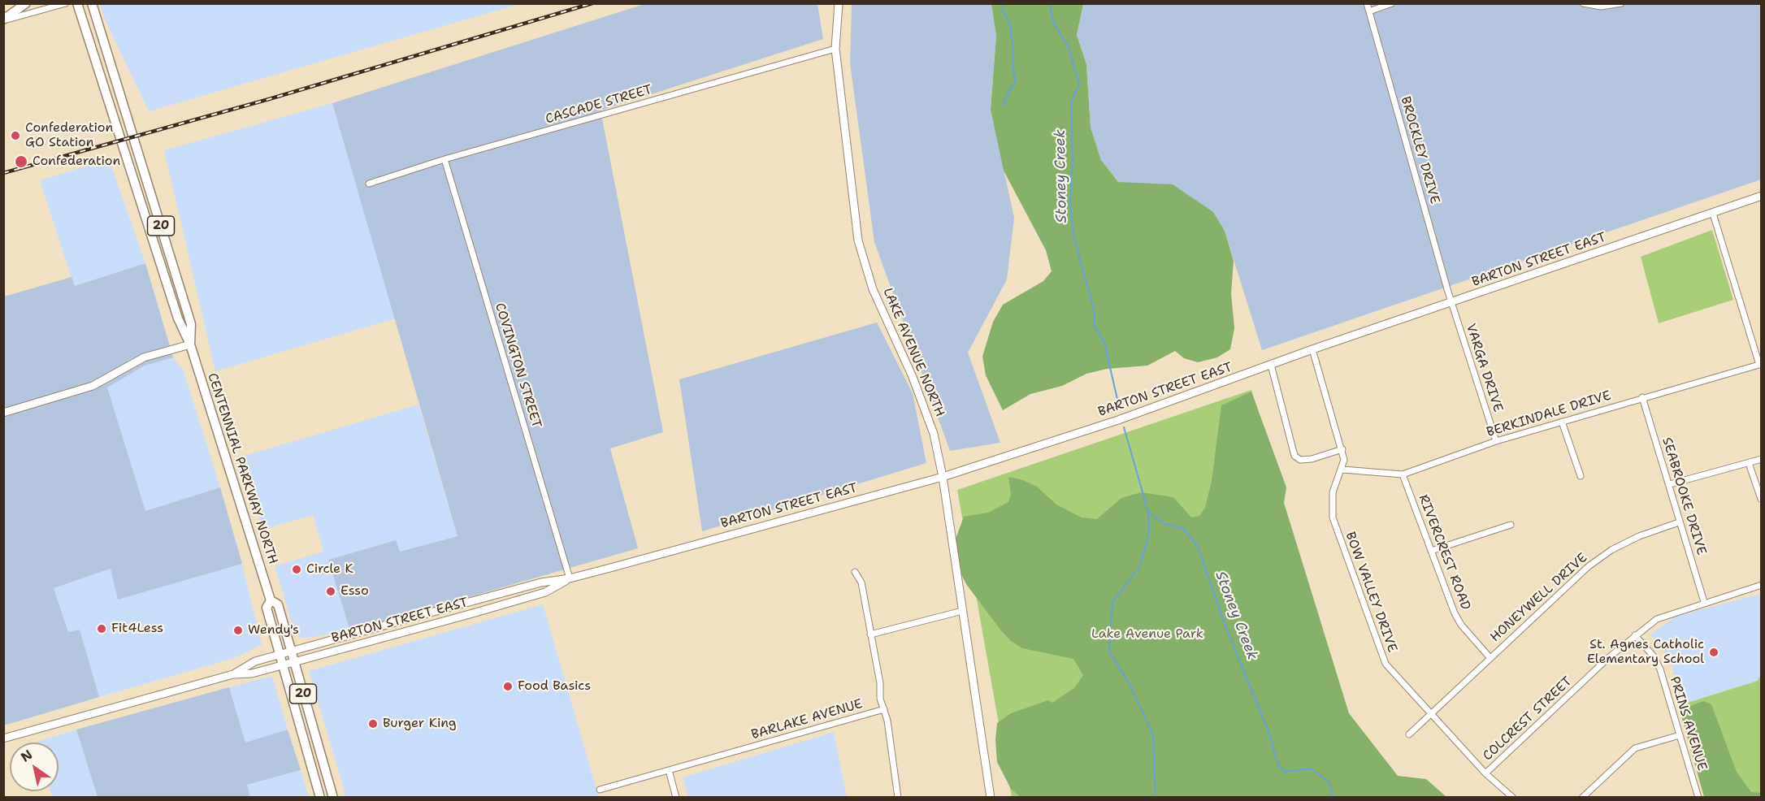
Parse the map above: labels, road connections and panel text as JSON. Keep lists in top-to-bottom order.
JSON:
{
  "streets": {
    "main road": [
      "20",
      "BARTON STREET EAST",
      "LAKE AVENUE NORTH",
      "CENTENNIAL PARKWAY NORTH"
    ],
    "street": [
      "CASCADE STREET",
      "BROCKLEY DRIVE",
      "COVINGTON STREET",
      "VARGA DRIVE",
      "BERKINDALE DRIVE",
      "SEABROOKE DRIVE",
      "RIVERCREST ROAD",
      "BOW VALLEY DRIVE",
      "HONEYWELL DRIVE",
      "COLCREST STREET",
      "BARLAKE AVENUE",
      "PRINS AVENUE"
    ]
  },
  "crossings": [
    ["CASCADE STREET", "LAKE AVENUE NORTH"],
    ["CASCADE STREET", "COVINGTON STREET"],
    ["BROCKLEY DRIVE", "BARTON STREET EAST"],
    ["BROCKLEY DRIVE", "VARGA DRIVE"],
    ["BARTON STREET EAST", "LAKE AVENUE NORTH"],
    ["BARTON STREET EAST", "COVINGTON STREET"],
    ["BARTON STREET EAST", "VARGA DRIVE"],
    ["BARTON STREET EAST", "CENTENNIAL PARKWAY NORTH"],
    ["BARTON STREET EAST", "BOW VALLEY DRIVE"],
    ["VARGA DRIVE", "BERKINDALE DRIVE"],
    ["BERKINDALE DRIVE", "SEABROOKE DRIVE"],
    ["BERKINDALE DRIVE", "RIVERCREST ROAD"],
    ["BERKINDALE DRIVE", "BOW VALLEY DRIVE"],
    ["SEABROOKE DRIVE", "HONEYWELL DRIVE"],
    ["SEABROOKE DRIVE", "COLCREST STREET"],
    ["RIVERCREST ROAD", "HONEYWELL DRIVE"],
    ["BOW VALLEY DRIVE", "HONEYWELL DRIVE"],
    ["BOW VALLEY DRIVE", "COLCREST STREET"],
    ["COLCREST STREET", "PRINS AVENUE"]
  ],
  "water": ["Stoney Creek"],
  "parks": ["Lake Avenue Park"],
  "places": [
    "Confederation GO Station",
    "Confederation",
    "Circle K",
    "Esso",
    "Fit4Less",
    "Wendy's",
    "St. Agnes Catholic Elementary School",
    "Food Basics",
    "Burger King"
  ],
  "north": "top left"
}
